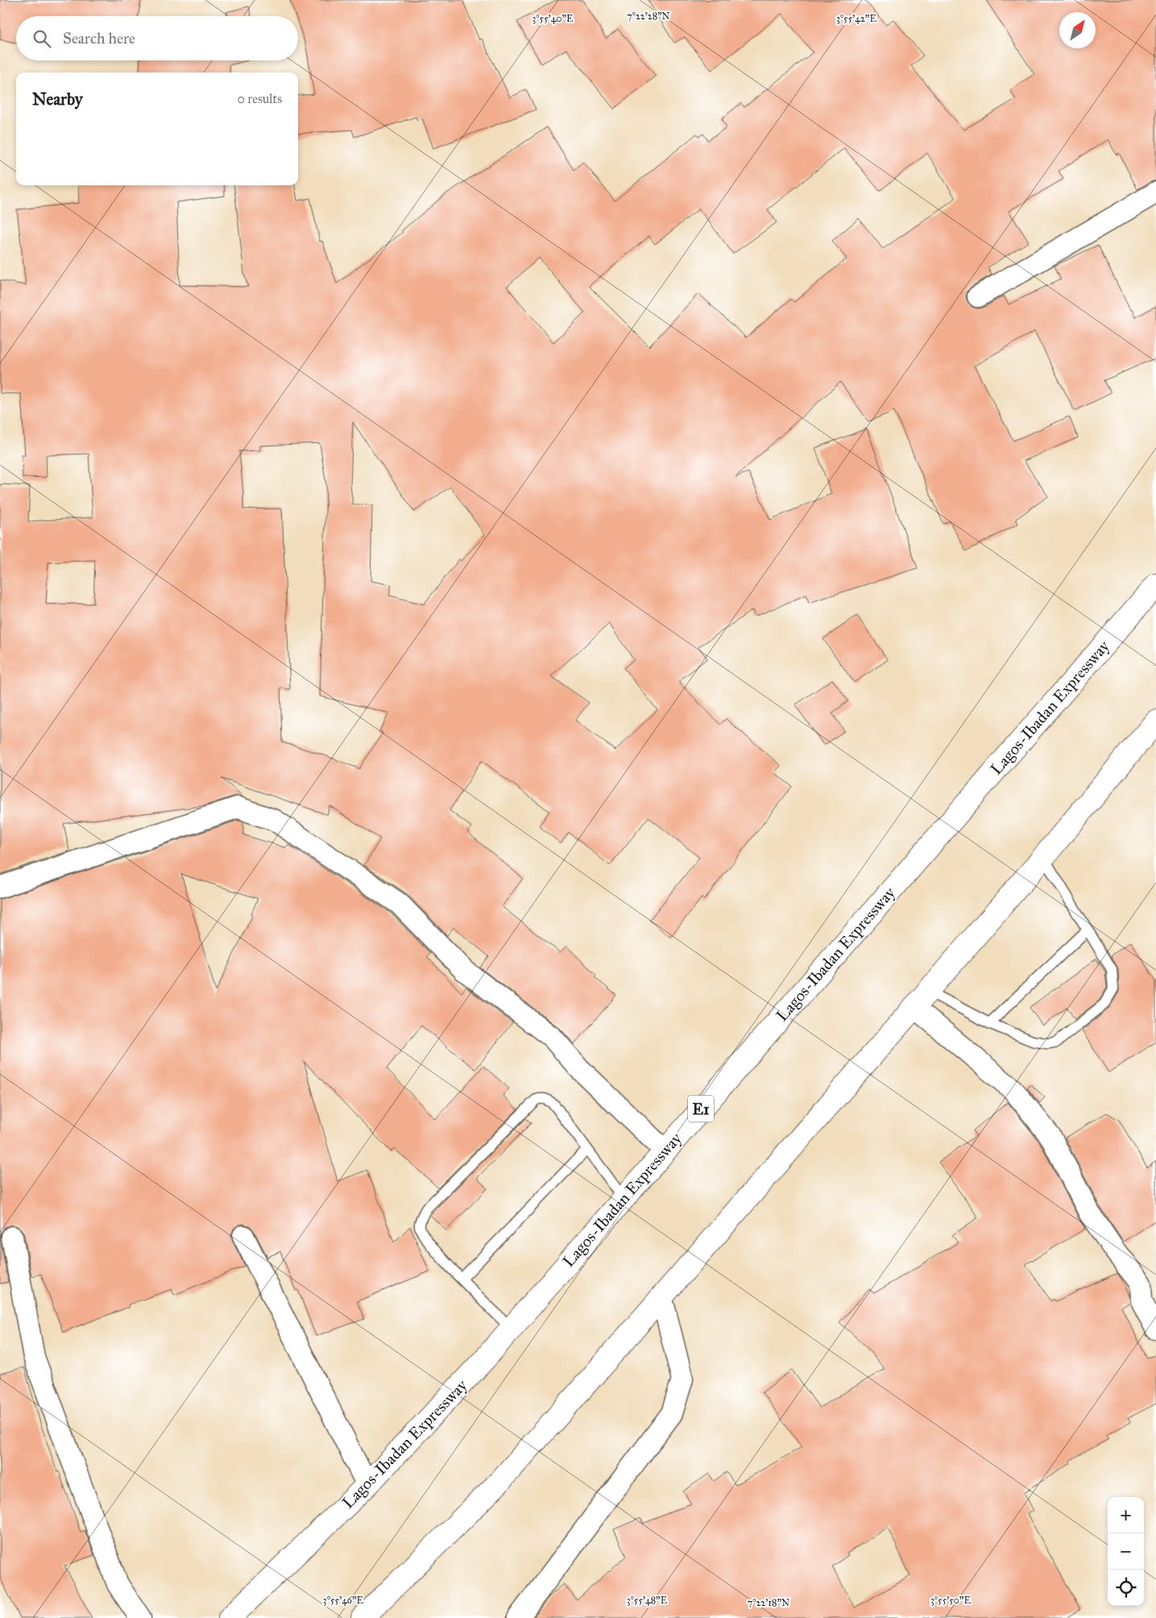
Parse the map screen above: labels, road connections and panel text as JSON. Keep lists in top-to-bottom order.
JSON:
{
  "streets": {
    "highway": ["Lagos-Ibadan Expressway", "E1"]
  },
  "north": "top right",
  "page": {
    "search": "Search here",
    "heading": ["Nearby", "0 results"],
    "map_buttons": ["+", "−"]
  },
  "coordinates": [
    "7°22'28\"N",
    "3°55'40\"E",
    "3°55'42\"E",
    "3°55'46\"E",
    "3°55'48\"E",
    "3°55'50\"E",
    "7°22'18\"N"
  ]
}
